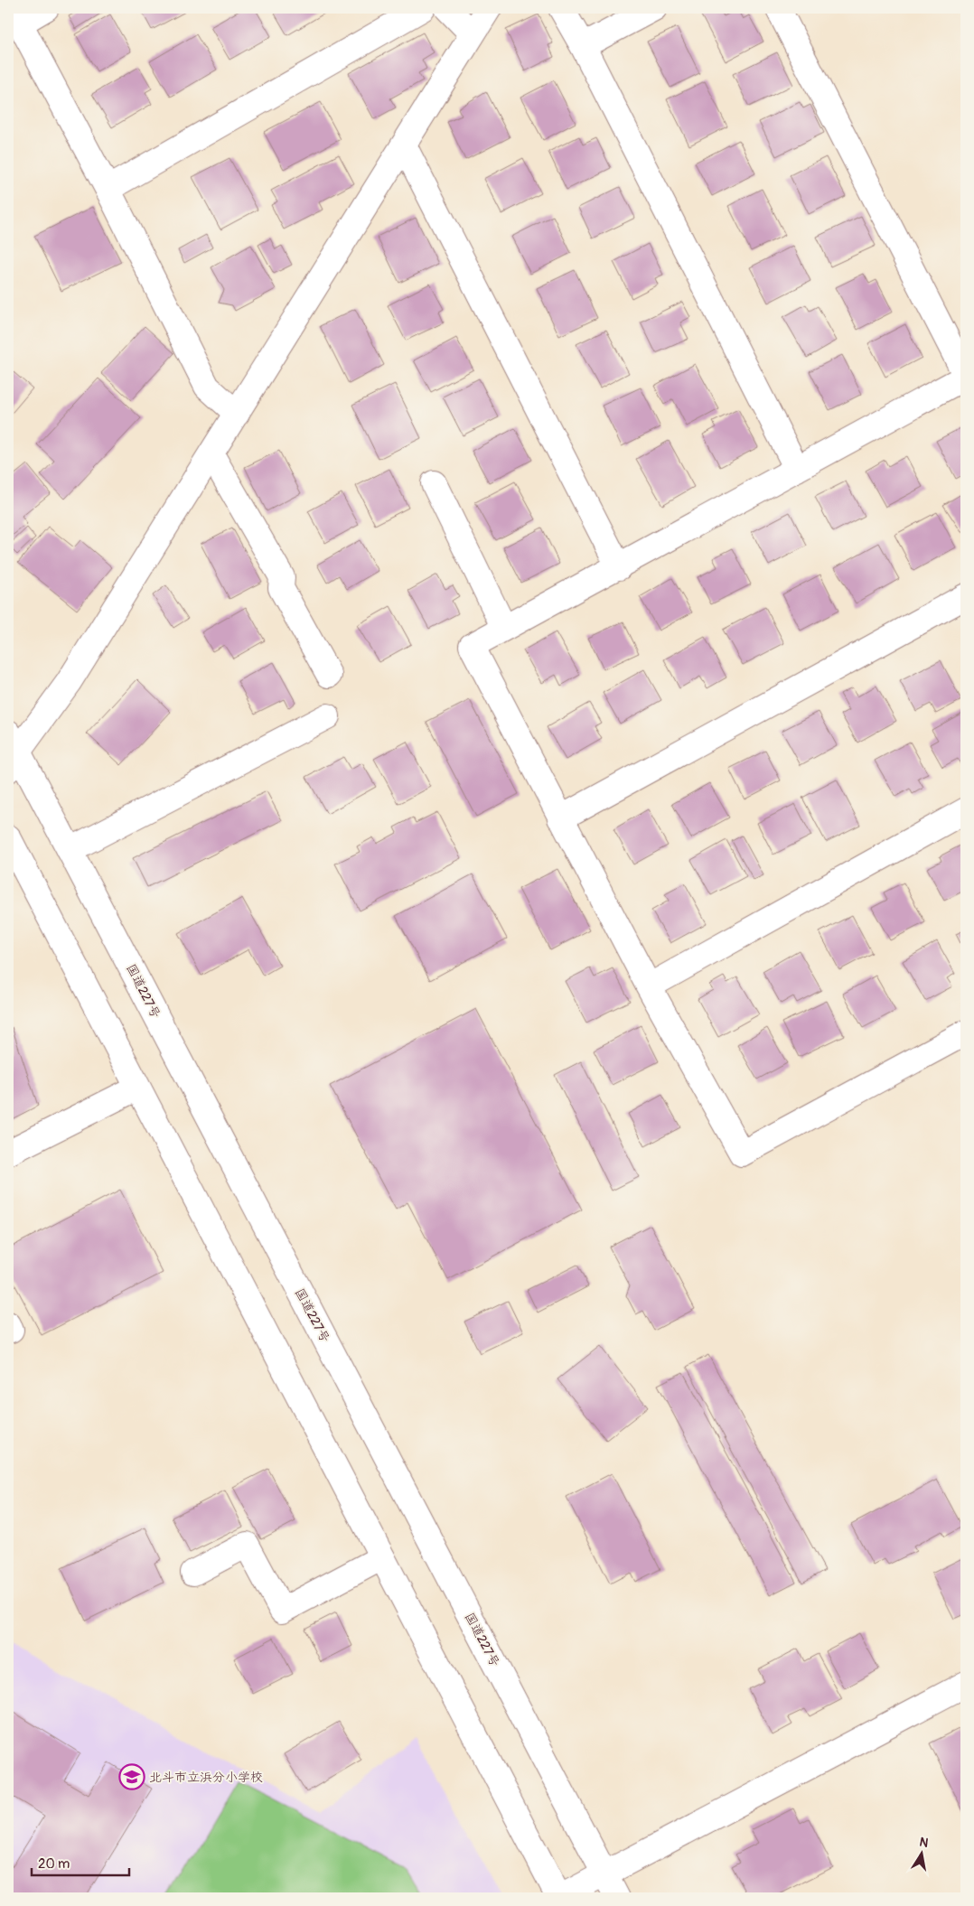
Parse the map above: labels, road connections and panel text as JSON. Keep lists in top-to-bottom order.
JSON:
{
  "streets": {
    "main road": ["国道227号"]
  },
  "places": {
    "school or university": ["北斗市立浜分小学校"]
  },
  "scale_bar": "20 m",
  "north": "top"
}
